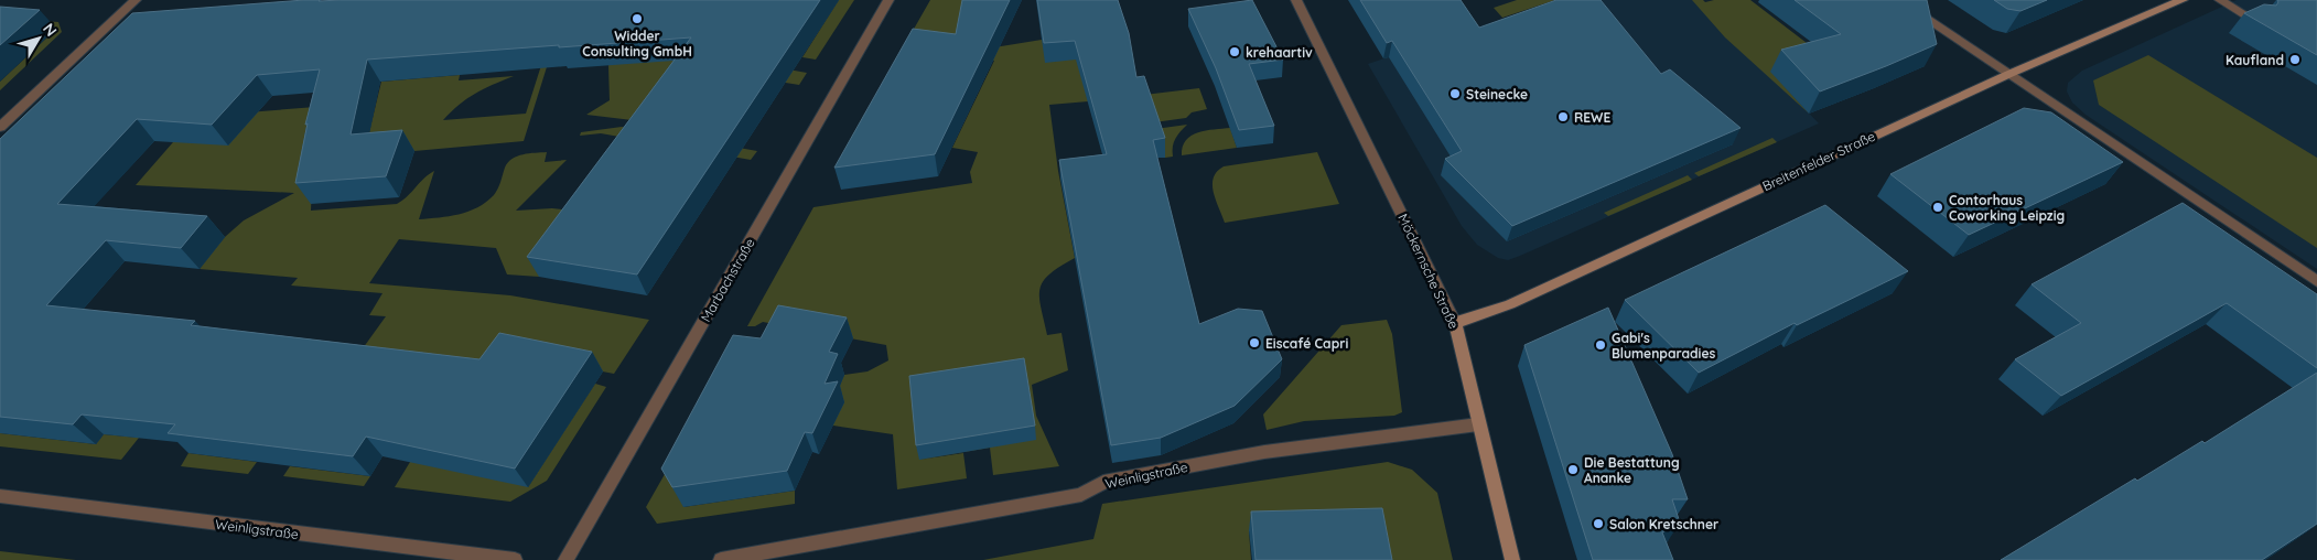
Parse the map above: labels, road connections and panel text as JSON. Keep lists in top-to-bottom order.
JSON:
{
  "streets": {
    "main road": ["Breitenfelder Straße", "Möckernsche Straße"],
    "street": ["Marbachstraße", "Weinligstraße"]
  },
  "crossings": [
    ["Breitenfelder Straße", "Möckernsche Straße"],
    ["Möckernsche Straße", "Weinligstraße"]
  ],
  "places": [
    "Widder Consulting GmbH",
    "krehaartiv",
    "Kaufland",
    "Steinecke",
    "REWE",
    "Contorhaus Coworking Leipzig",
    "Eiscafé Capri",
    "Gabi's Blumenparadies",
    "Die Bestattung Ananke",
    "Salon Kretschner"
  ],
  "north": "top right"
}
